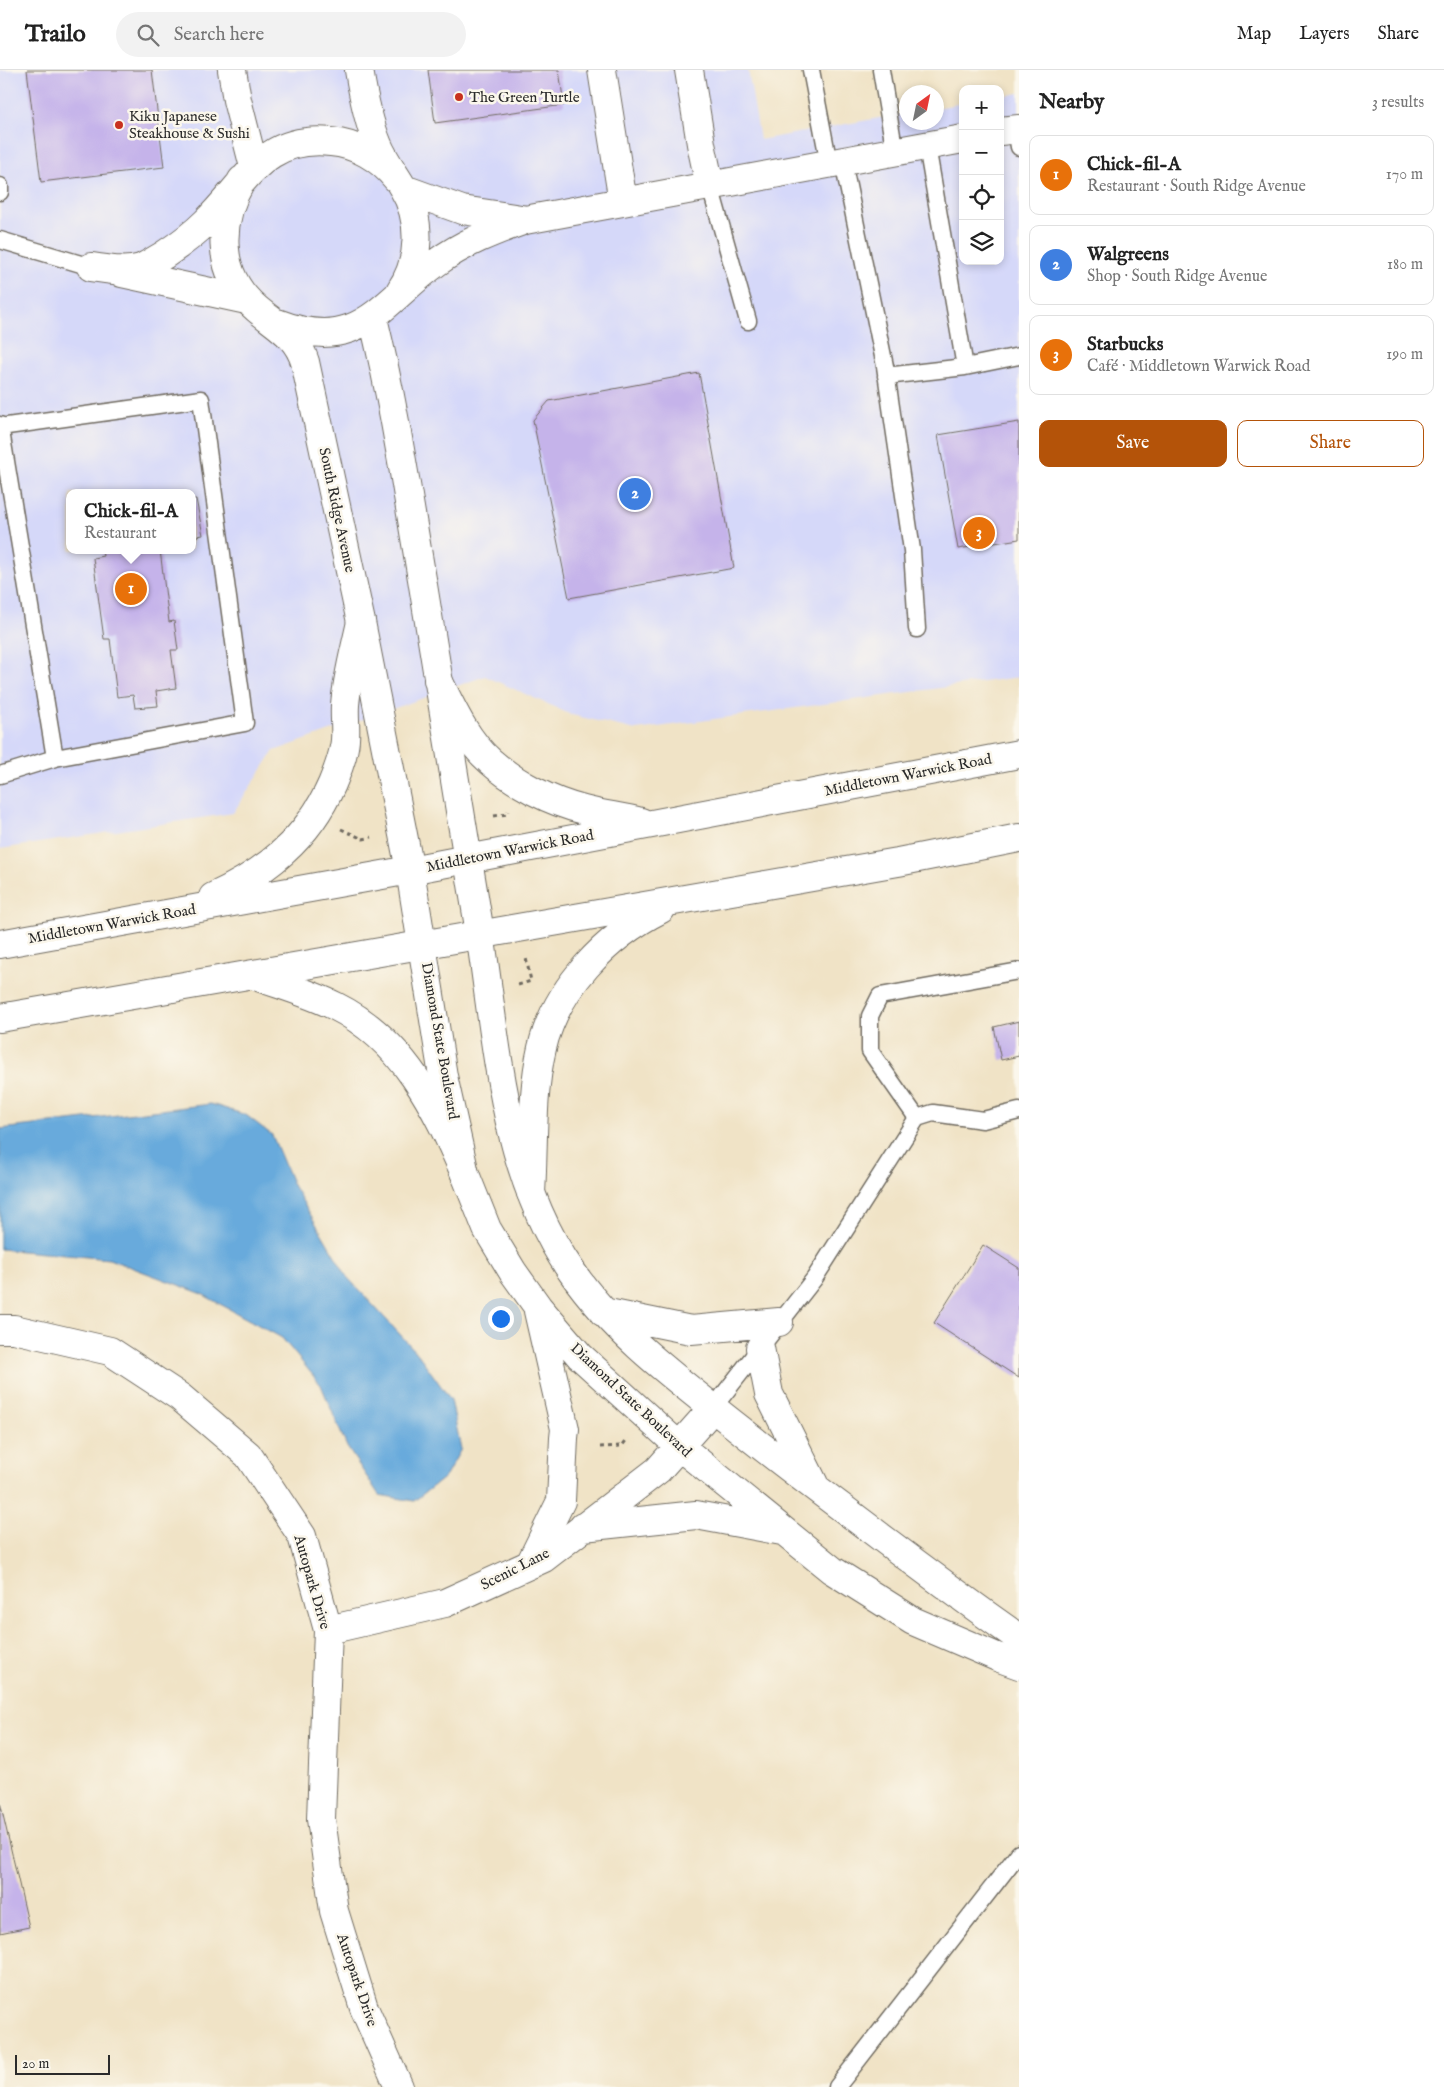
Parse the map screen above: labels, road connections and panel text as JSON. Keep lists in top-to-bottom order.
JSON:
{
  "streets": {
    "street": [
      "South Ridge Avenue",
      "Middletown Warwick Road",
      "Diamond State Boulevard",
      "Scenic Lane",
      "Autopark Drive"
    ]
  },
  "crossings": [
    ["South Ridge Avenue", "Middletown Warwick Road"],
    ["South Ridge Avenue", "Diamond State Boulevard"],
    ["Middletown Warwick Road", "Diamond State Boulevard"],
    ["Diamond State Boulevard", "Scenic Lane"],
    ["Scenic Lane", "Autopark Drive"]
  ],
  "places": ["The Green Turtle", "Kiku Japanese Steakhouse & Sushi"],
  "scale_bar": "20 m",
  "north": "top right",
  "page": {
    "header": "Trailo",
    "search": "Search here",
    "nav": ["Map", "Layers", "Share"],
    "heading": ["Nearby", "3 results"],
    "map_buttons": ["+", "−"],
    "list": [
      {
        "mark": "1",
        "name": "Chick-fil-A",
        "note": "Restaurant · South Ridge Avenue",
        "value": "170 m"
      },
      {
        "mark": "2",
        "name": "Walgreens",
        "note": "Shop · South Ridge Avenue",
        "value": "180 m"
      },
      {
        "mark": "3",
        "name": "Starbucks",
        "note": "Café · Middletown Warwick Road",
        "value": "190 m"
      }
    ],
    "buttons": ["Save", "Share"],
    "pins": ["2", "3", "1"],
    "popup": ["Chick-fil-A", "Restaurant"],
    "scale": "20 m"
  }
}
